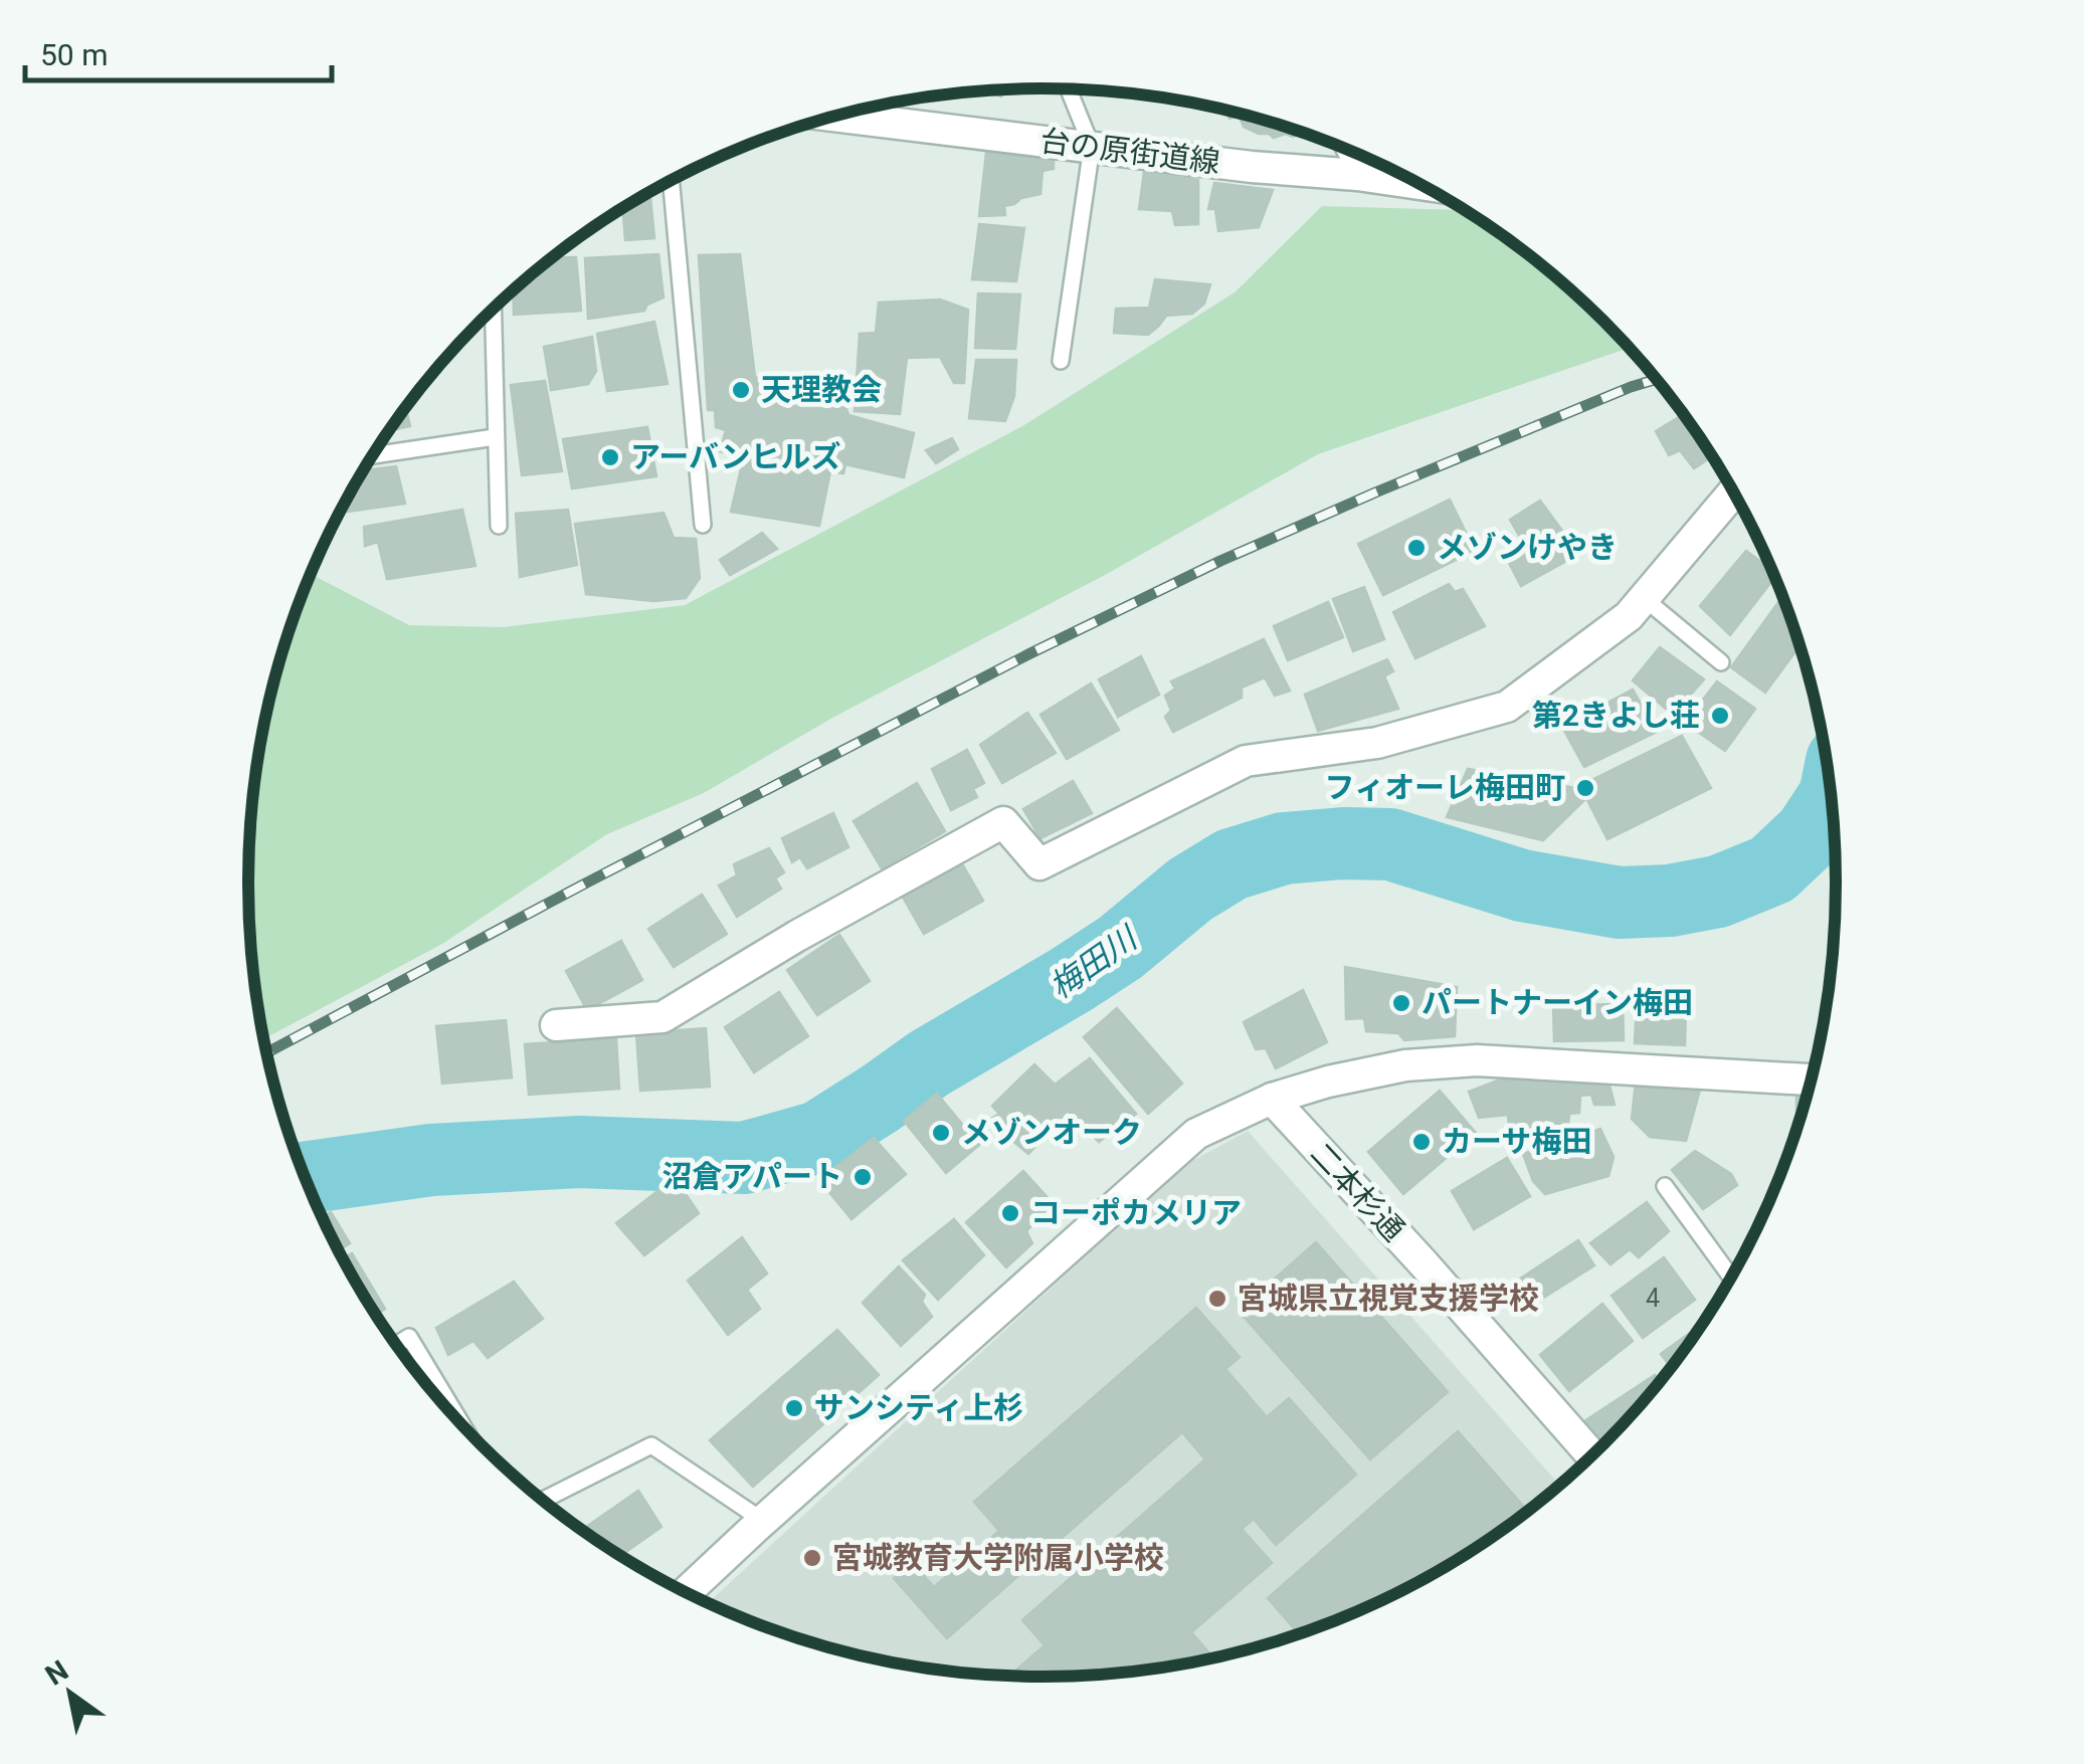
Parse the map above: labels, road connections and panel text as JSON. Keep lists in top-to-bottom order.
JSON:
{
  "streets": {
    "street": ["台の原街道線", "二本杉通"]
  },
  "water": ["梅田川"],
  "places": [
    "天理教会",
    "アーバンヒルズ",
    "メゾンけやき",
    "第2きよし荘",
    "フィオーレ梅田町",
    "パートナーイン梅田",
    "メゾンオーク",
    "カーサ梅田",
    "沼倉アパート",
    "コーポカメリア",
    "宮城県立視覚支援学校",
    "サンシティ上杉",
    "宮城教育大学附属小学校"
  ],
  "house_numbers": ["4"],
  "scale_bar": "50 m",
  "north": "top left"
}
